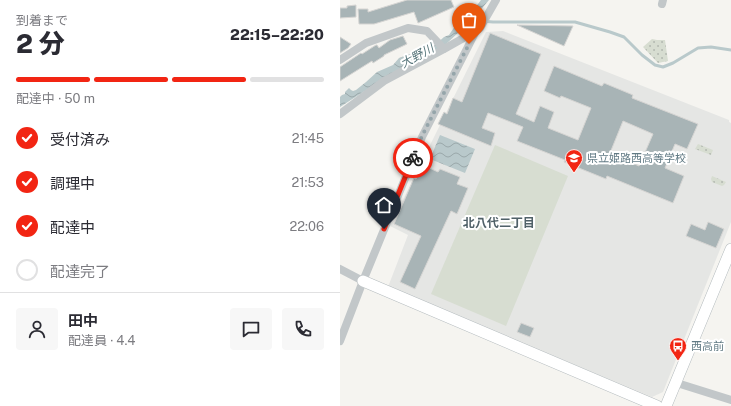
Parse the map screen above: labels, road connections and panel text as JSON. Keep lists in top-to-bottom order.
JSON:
{
  "districts": ["北八代二丁目"],
  "water": ["大野川"],
  "places": {
    "school or university": ["県立姫路西高等学校"],
    "bus stop": ["西高前"]
  },
  "page": {
    "heading": ["2 分", "到着まで", "22:15–22:20"],
    "panel": ["田中", "配達員 · 4.4"],
    "bar": "配達中 · 50 m",
    "list": [
      ["受付済み", "21:45"],
      ["調理中", "21:53"],
      ["配達中", "22:06"],
      "配達完了"
    ]
  }
}
